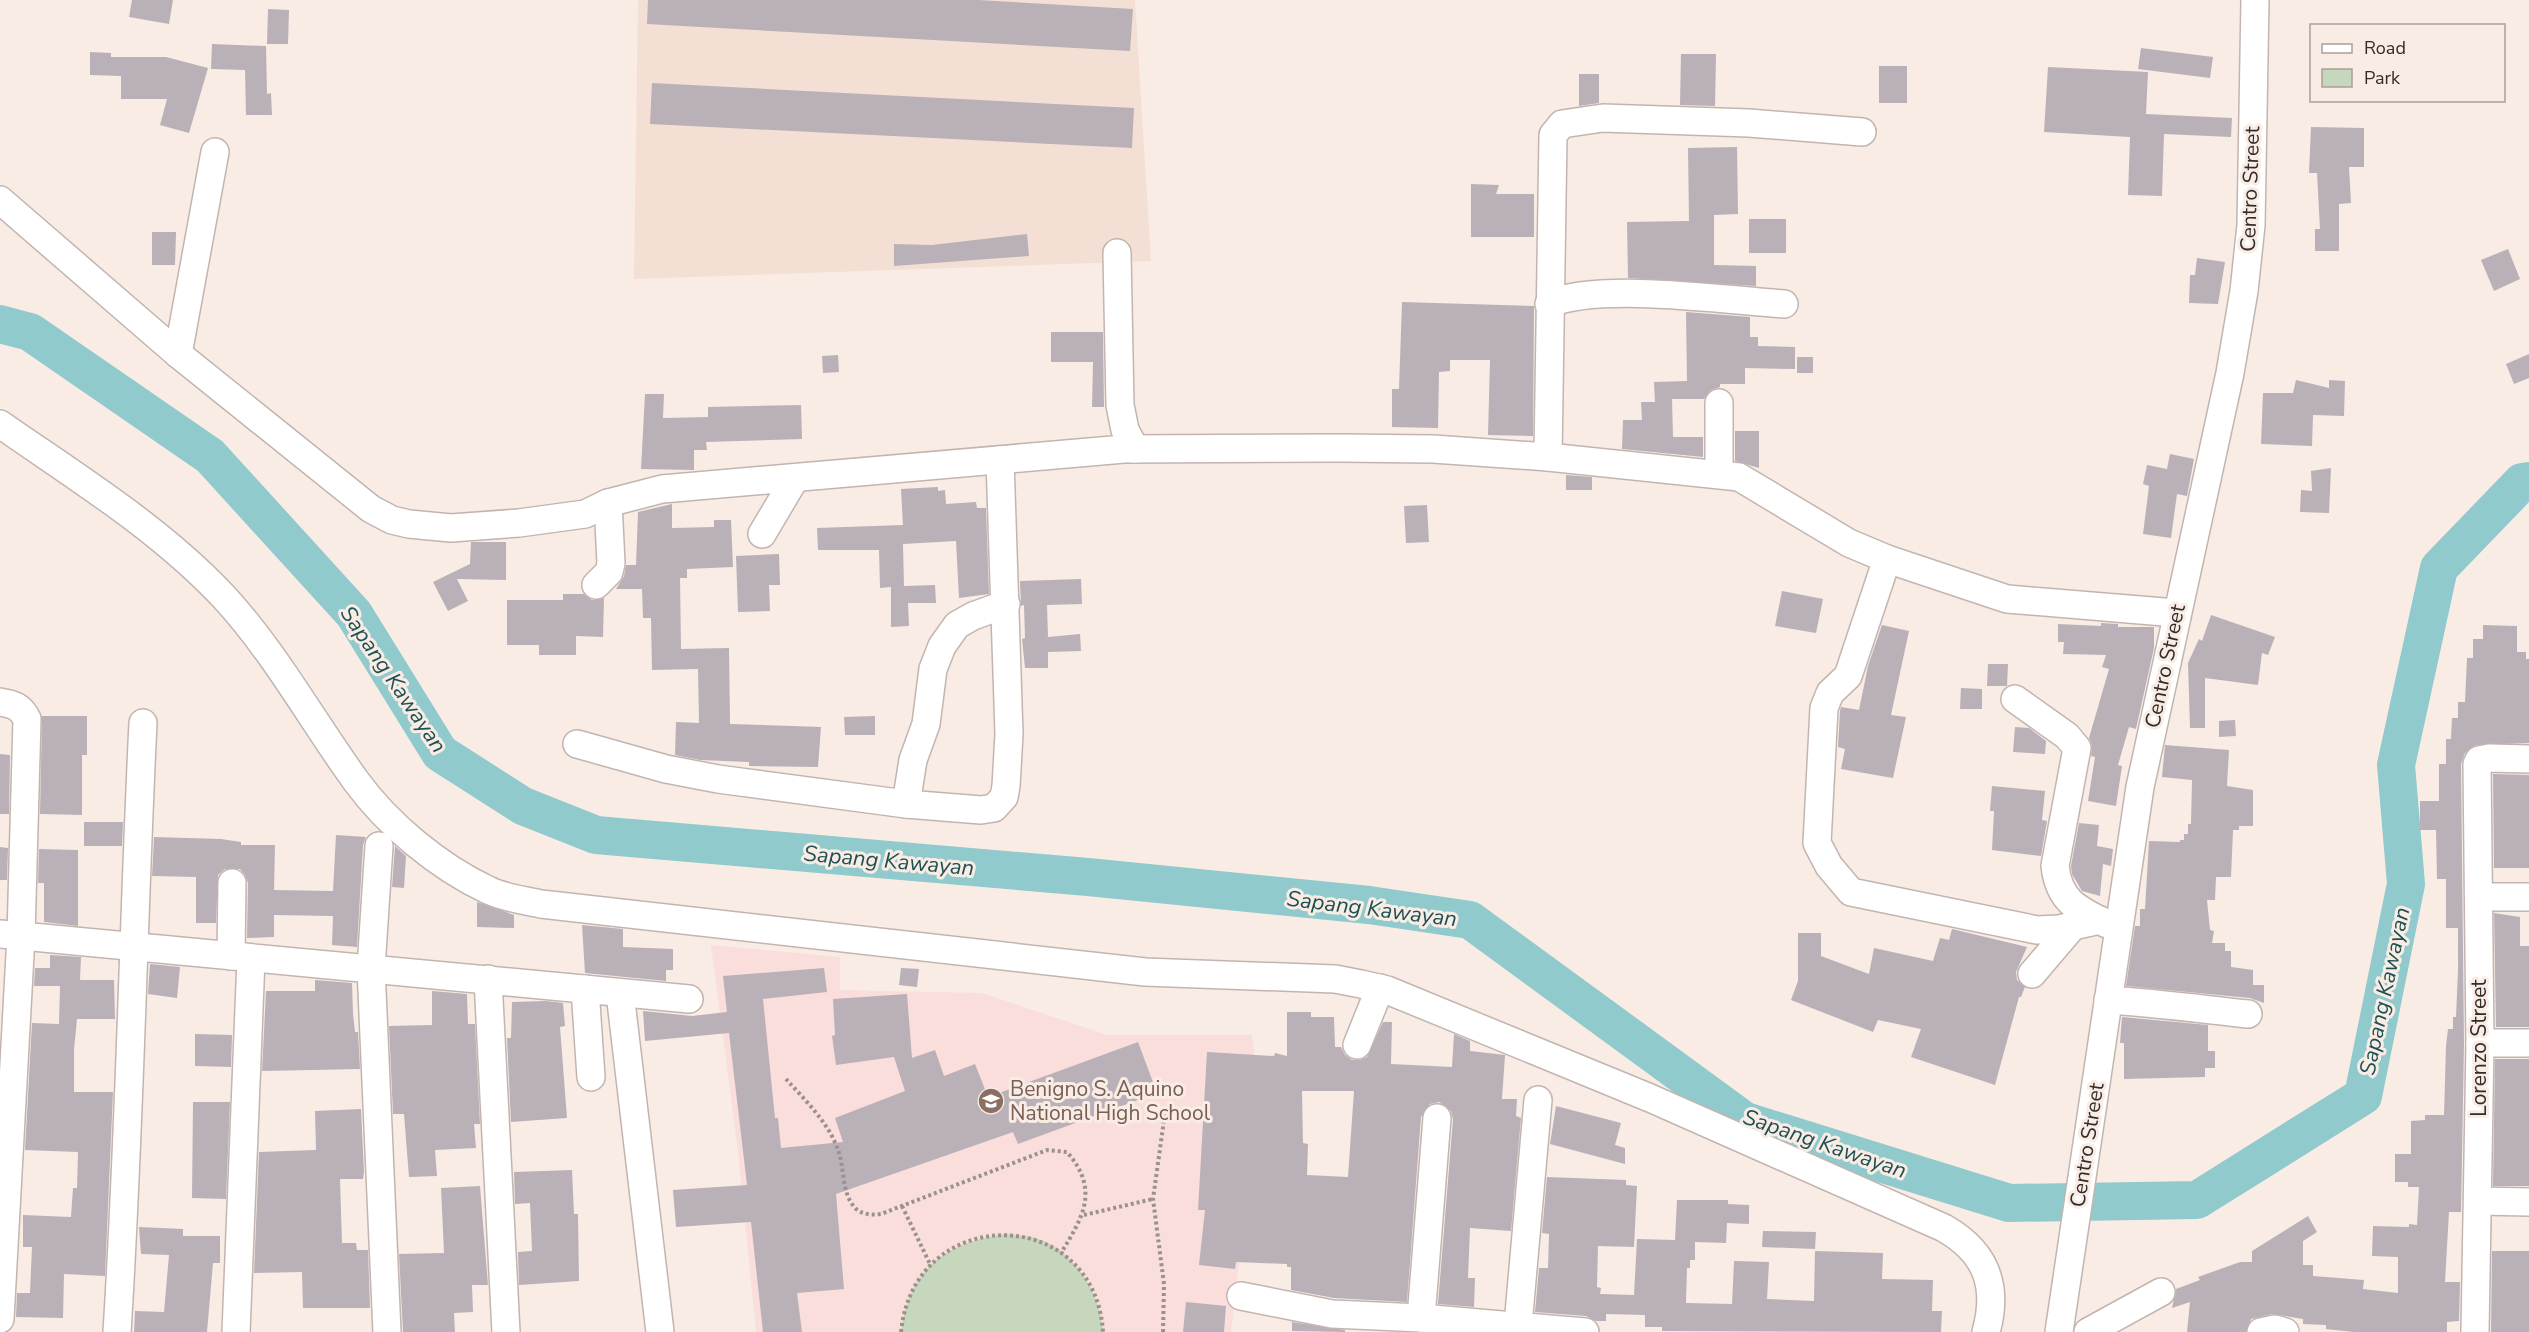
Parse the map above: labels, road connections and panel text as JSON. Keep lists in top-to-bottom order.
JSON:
{
  "streets": {
    "street": ["Centro Street", "Lorenzo Street"]
  },
  "water": ["Sapang Kawayan"],
  "places": {
    "school or university": ["Benigno S. Aquino National High School"]
  },
  "legend": ["Road", "Park"]
}
